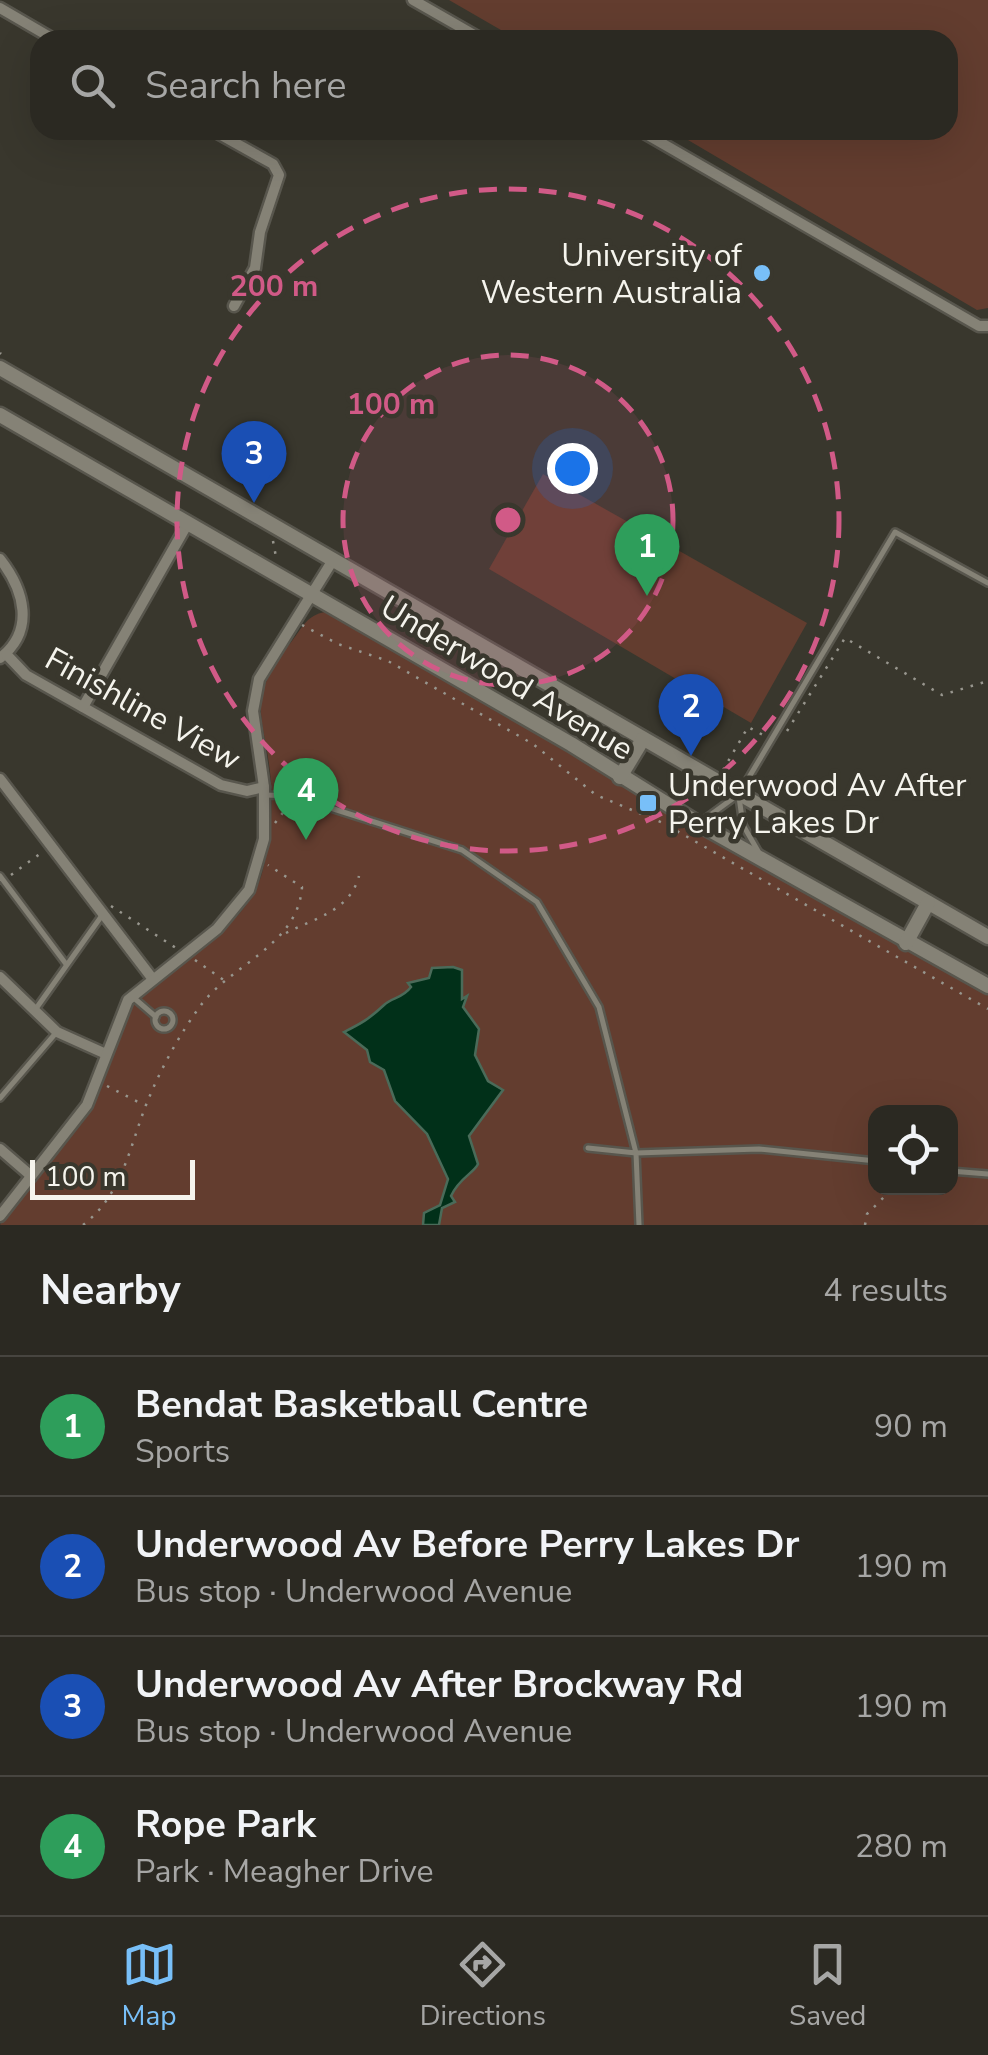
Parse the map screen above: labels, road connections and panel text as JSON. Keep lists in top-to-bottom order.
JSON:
{
  "streets": {
    "main road": ["Underwood Avenue"],
    "street": ["Finishline View"]
  },
  "places": {
    "other": ["University of Western Australia"],
    "transit": ["Underwood Av After Perry Lakes Dr"]
  },
  "scale_bar": "100 m",
  "page": {
    "search": "Search here",
    "pins": [
      "3",
      "1",
      "2",
      "4"
    ],
    "scale": "100 m",
    "heading": ["Nearby", "4 results"],
    "list": [
      {
        "mark": "1",
        "name": "Bendat Basketball Centre",
        "note": "Sports",
        "value": "90 m"
      },
      {
        "mark": "2",
        "name": "Underwood Av Before Perry Lakes Dr",
        "note": "Bus stop · Underwood Avenue",
        "value": "190 m"
      },
      {
        "mark": "3",
        "name": "Underwood Av After Brockway Rd",
        "note": "Bus stop · Underwood Avenue",
        "value": "190 m"
      },
      {
        "mark": "4",
        "name": "Rope Park",
        "note": "Park · Meagher Drive",
        "value": "280 m"
      }
    ],
    "nav": ["Map", "Directions", "Saved"]
  },
  "rings": ["200 m", "100 m"]
}
